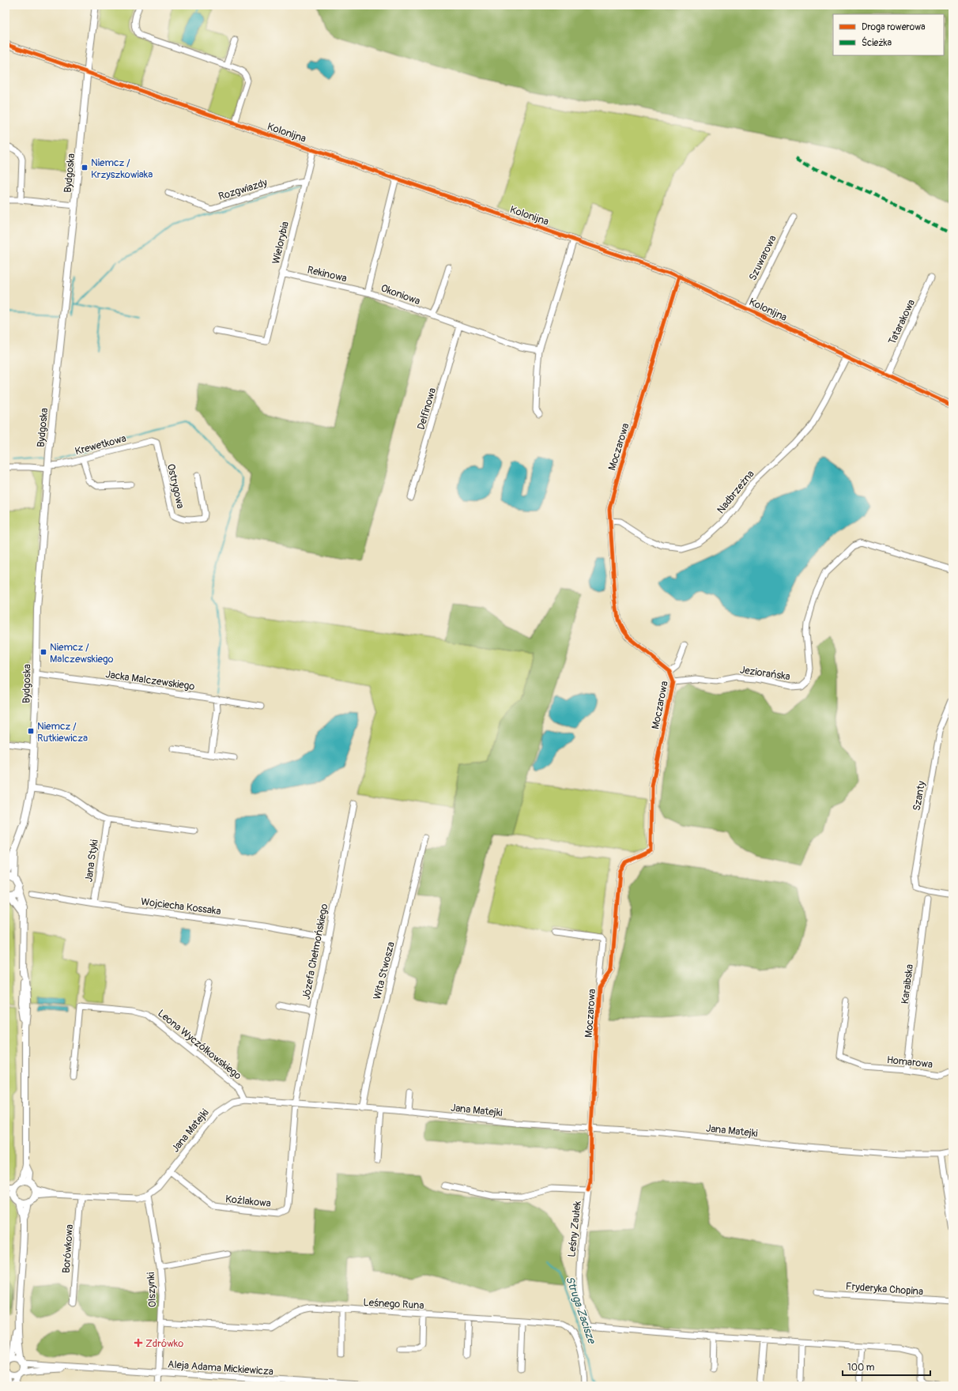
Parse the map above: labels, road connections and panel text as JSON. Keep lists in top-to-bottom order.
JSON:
{
  "streets": {
    "street": [
      "Kolonijna",
      "Bydgoska",
      "Rozgwiazdy",
      "Wielorybia",
      "Szuwarowa",
      "Rekinowa",
      "Okoniowa",
      "Tatarakowa",
      "Delfinowa",
      "Krewetkowa",
      "Moczarowa",
      "Ostrygowa",
      "Nadbrzeżna",
      "Jeziorańska",
      "Jacka Malczewskiego",
      "Szanty",
      "Jana Styki",
      "Wojciecha Kossaka",
      "Józefa Chełmońskiego",
      "Wita Stwosza",
      "Karaibska",
      "Leona Wyczółkowskiego",
      "Homarowa",
      "Jana Matejki",
      "Koźlakowa",
      "Leśny Zaułek",
      "Borówkowa",
      "Fryderyka Chopina",
      "Olszynki",
      "Leśnego Runa",
      "Aleja Adama Mickiewicza"
    ]
  },
  "crossings": [
    ["Kolonijna", "Bydgoska"],
    ["Kolonijna", "Wielorybia"],
    ["Kolonijna", "Szuwarowa"],
    ["Kolonijna", "Okoniowa"],
    ["Kolonijna", "Tatarakowa"],
    ["Kolonijna", "Moczarowa"],
    ["Kolonijna", "Nadbrzeżna"],
    ["Bydgoska", "Krewetkowa"],
    ["Bydgoska", "Jacka Malczewskiego"],
    ["Rozgwiazdy", "Wielorybia"],
    ["Wielorybia", "Rekinowa"],
    ["Rekinowa", "Okoniowa"],
    ["Okoniowa", "Delfinowa"],
    ["Krewetkowa", "Ostrygowa"],
    ["Moczarowa", "Nadbrzeżna"],
    ["Moczarowa", "Jeziorańska"],
    ["Moczarowa", "Jana Matejki"],
    ["Moczarowa", "Leśny Zaułek"],
    ["Jana Styki", "Wojciecha Kossaka"],
    ["Wojciecha Kossaka", "Józefa Chełmońskiego"],
    ["Józefa Chełmońskiego", "Jana Matejki"],
    ["Józefa Chełmońskiego", "Koźlakowa"],
    ["Wita Stwosza", "Jana Matejki"],
    ["Karaibska", "Homarowa"],
    ["Leona Wyczółkowskiego", "Jana Matejki"],
    ["Jana Matejki", "Koźlakowa"],
    ["Jana Matejki", "Borówkowa"],
    ["Jana Matejki", "Olszynki"],
    ["Olszynki", "Leśnego Runa"],
    ["Olszynki", "Aleja Adama Mickiewicza"]
  ],
  "water": ["Struga Zacisze"],
  "places": {
    "transit": ["Niemcz / Krzyszkowiaka", "Niemcz / Malczewskiego", "Niemcz / Rutkiewicza"],
    "health": ["Zdrówko"]
  },
  "legend": ["Droga rowerowa", "Ścieżka"],
  "scale_bar": "100 m"
}
